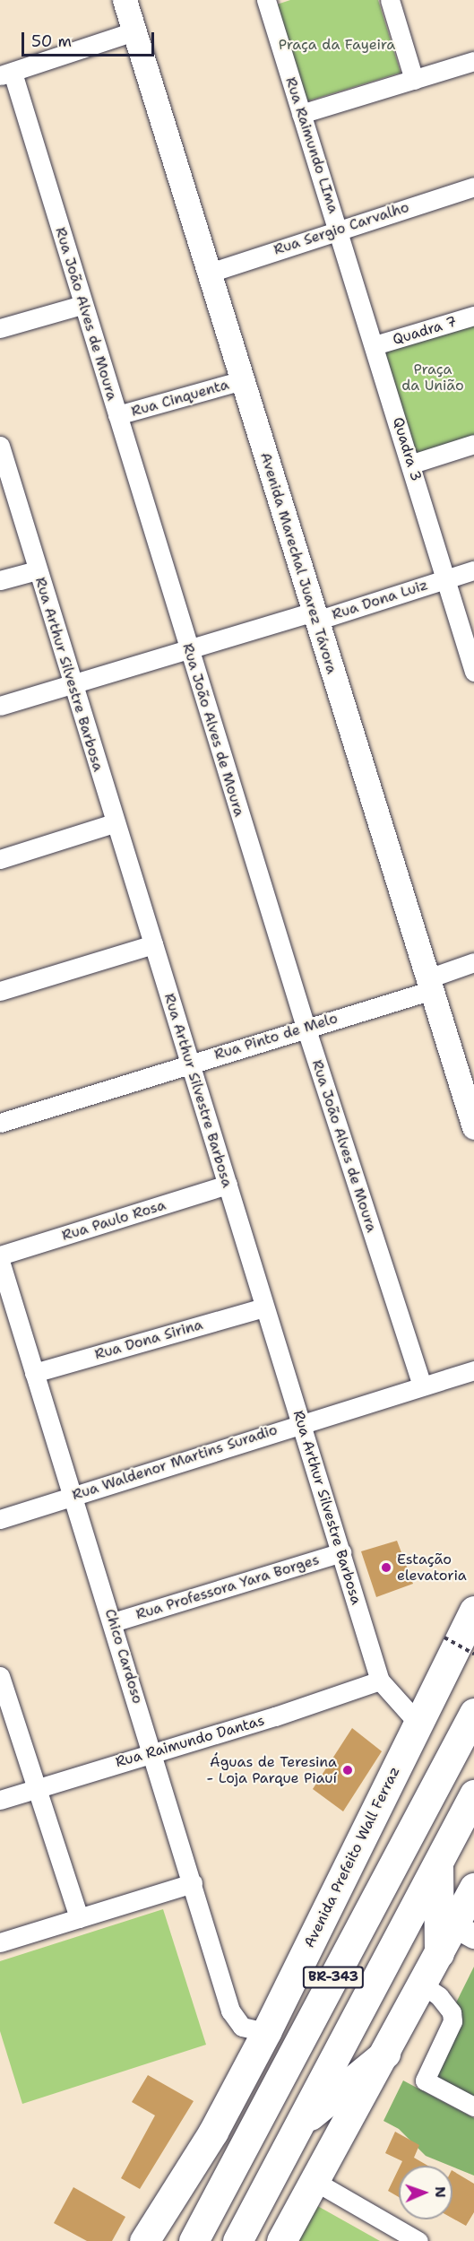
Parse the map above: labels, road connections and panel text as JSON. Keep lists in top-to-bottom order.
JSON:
{
  "streets": {
    "main road": ["Avenida Prefeito Wall Ferraz", "BR-343"],
    "street": [
      "Rua Raimundo LIma",
      "Rua Sergio Carvalho",
      "Rua João Alves de Moura",
      "Quadra 7",
      "Rua Cinquenta",
      "Quadra 3",
      "Avenida Marechal Juarez Távora",
      "Rua Dona Luiz",
      "Rua Arthur Silvestre Barbosa",
      "Rua Pinto de Melo",
      "Rua Paulo Rosa",
      "Rua Dona Sirina",
      "Rua Waldenor Martins Suradio",
      "Rua Professora Yara Borges",
      "Chico Cardoso",
      "Rua Raimundo Dantas"
    ]
  },
  "crossings": [
    ["Rua Raimundo LIma", "Rua Sergio Carvalho"],
    ["Rua Raimundo LIma", "Quadra 3"],
    ["Rua Sergio Carvalho", "Quadra 3"],
    ["Rua Sergio Carvalho", "Avenida Marechal Juarez Távora"],
    ["Rua João Alves de Moura", "Rua Cinquenta"],
    ["Rua João Alves de Moura", "Rua Dona Luiz"],
    ["Rua João Alves de Moura", "Rua Pinto de Melo"],
    ["Rua João Alves de Moura", "Rua Waldenor Martins Suradio"],
    ["Quadra 7", "Quadra 3"],
    ["Rua Cinquenta", "Avenida Marechal Juarez Távora"],
    ["Quadra 3", "Rua Dona Luiz"],
    ["Avenida Marechal Juarez Távora", "Rua Dona Luiz"],
    ["Avenida Marechal Juarez Távora", "Rua Pinto de Melo"],
    ["Rua Dona Luiz", "Rua Arthur Silvestre Barbosa"],
    ["Rua Arthur Silvestre Barbosa", "Rua Pinto de Melo"],
    ["Rua Arthur Silvestre Barbosa", "Rua Paulo Rosa"],
    ["Rua Arthur Silvestre Barbosa", "Rua Dona Sirina"],
    ["Rua Arthur Silvestre Barbosa", "Rua Waldenor Martins Suradio"],
    ["Rua Arthur Silvestre Barbosa", "Rua Professora Yara Borges"],
    ["Rua Arthur Silvestre Barbosa", "Rua Raimundo Dantas"],
    ["Rua Arthur Silvestre Barbosa", "Avenida Prefeito Wall Ferraz"],
    ["Rua Dona Sirina", "Chico Cardoso"],
    ["Rua Waldenor Martins Suradio", "Chico Cardoso"],
    ["Rua Professora Yara Borges", "Chico Cardoso"],
    ["Chico Cardoso", "Rua Raimundo Dantas"],
    ["Chico Cardoso", "Avenida Prefeito Wall Ferraz"]
  ],
  "parks": ["Praça da Fayeira", "Praça da União"],
  "places": ["Estação elevatoria", "Águas de Teresina - Loja Parque Piauí"],
  "scale_bar": "50 m",
  "north": "right"
}
